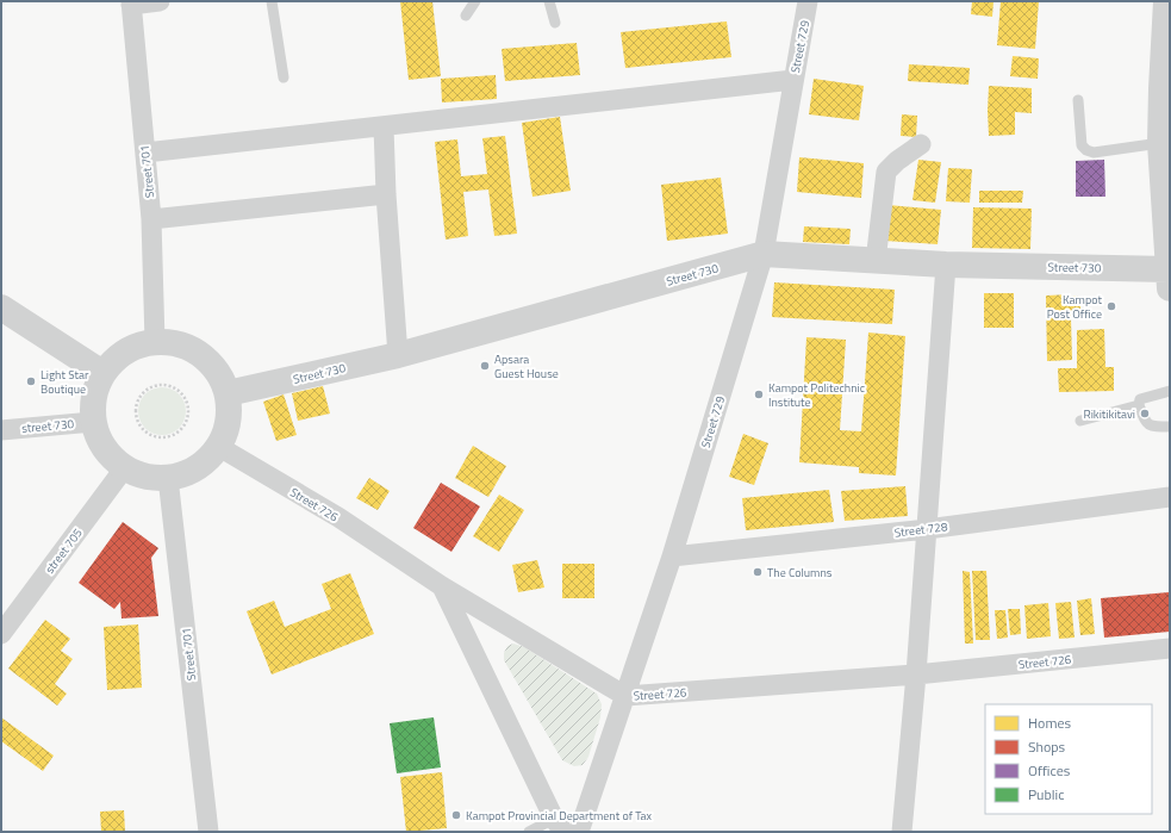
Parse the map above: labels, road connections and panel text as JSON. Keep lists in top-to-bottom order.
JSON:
{
  "streets": {
    "street": [
      "Street 729",
      "Street 701",
      "Street 730",
      "street 730",
      "Street 726",
      "Street 728",
      "street 705"
    ]
  },
  "crossings": [
    ["Street 729", "Street 730"],
    ["Street 729", "Street 726"],
    ["Street 729", "Street 728"]
  ],
  "places": [
    "Kampot Post Office",
    "Apsara Guest House",
    "Light Star Boutique",
    "Kampot Politechnic Institute",
    "Rikitikitavi",
    "The Columns",
    "Kampot Provincial Department of Tax"
  ],
  "legend": [
    "Homes",
    "Shops",
    "Offices",
    "Public"
  ]
}
